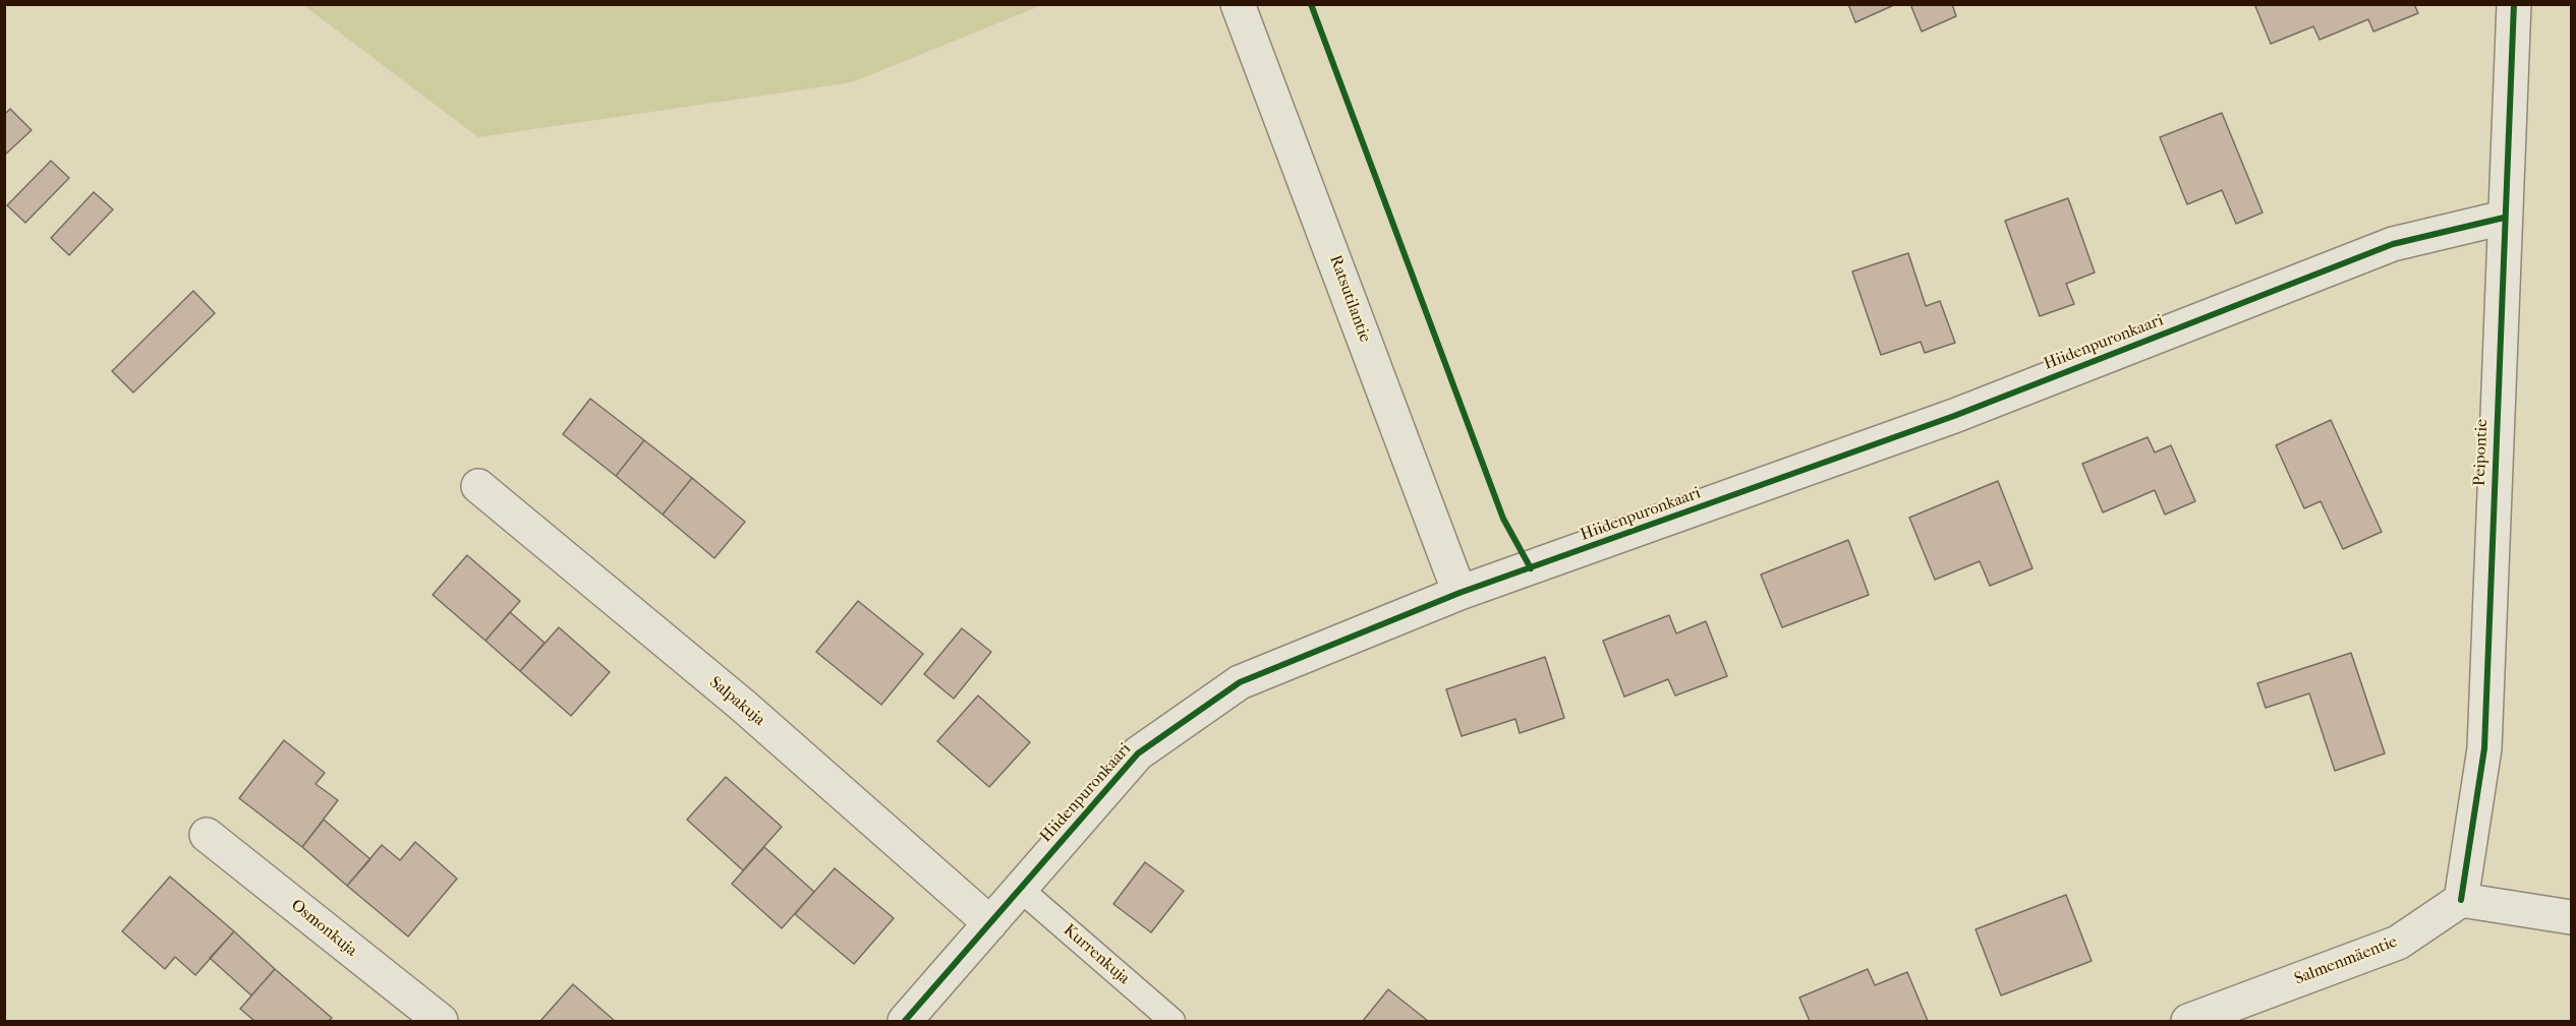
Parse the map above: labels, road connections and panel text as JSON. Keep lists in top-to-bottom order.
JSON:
{
  "streets": {
    "street": [
      "Ratsutilantie",
      "Hiidenpuronkaari",
      "Peipontie",
      "Salpakuja",
      "Osmonkuja",
      "Salmenmäentie"
    ],
    "lane": ["Kurrenkuja"]
  },
  "crossings": [
    ["Ratsutilantie", "Hiidenpuronkaari"],
    ["Hiidenpuronkaari", "Peipontie"],
    ["Hiidenpuronkaari", "Salpakuja"],
    ["Hiidenpuronkaari", "Kurrenkuja"],
    ["Peipontie", "Salmenmäentie"]
  ]
}
